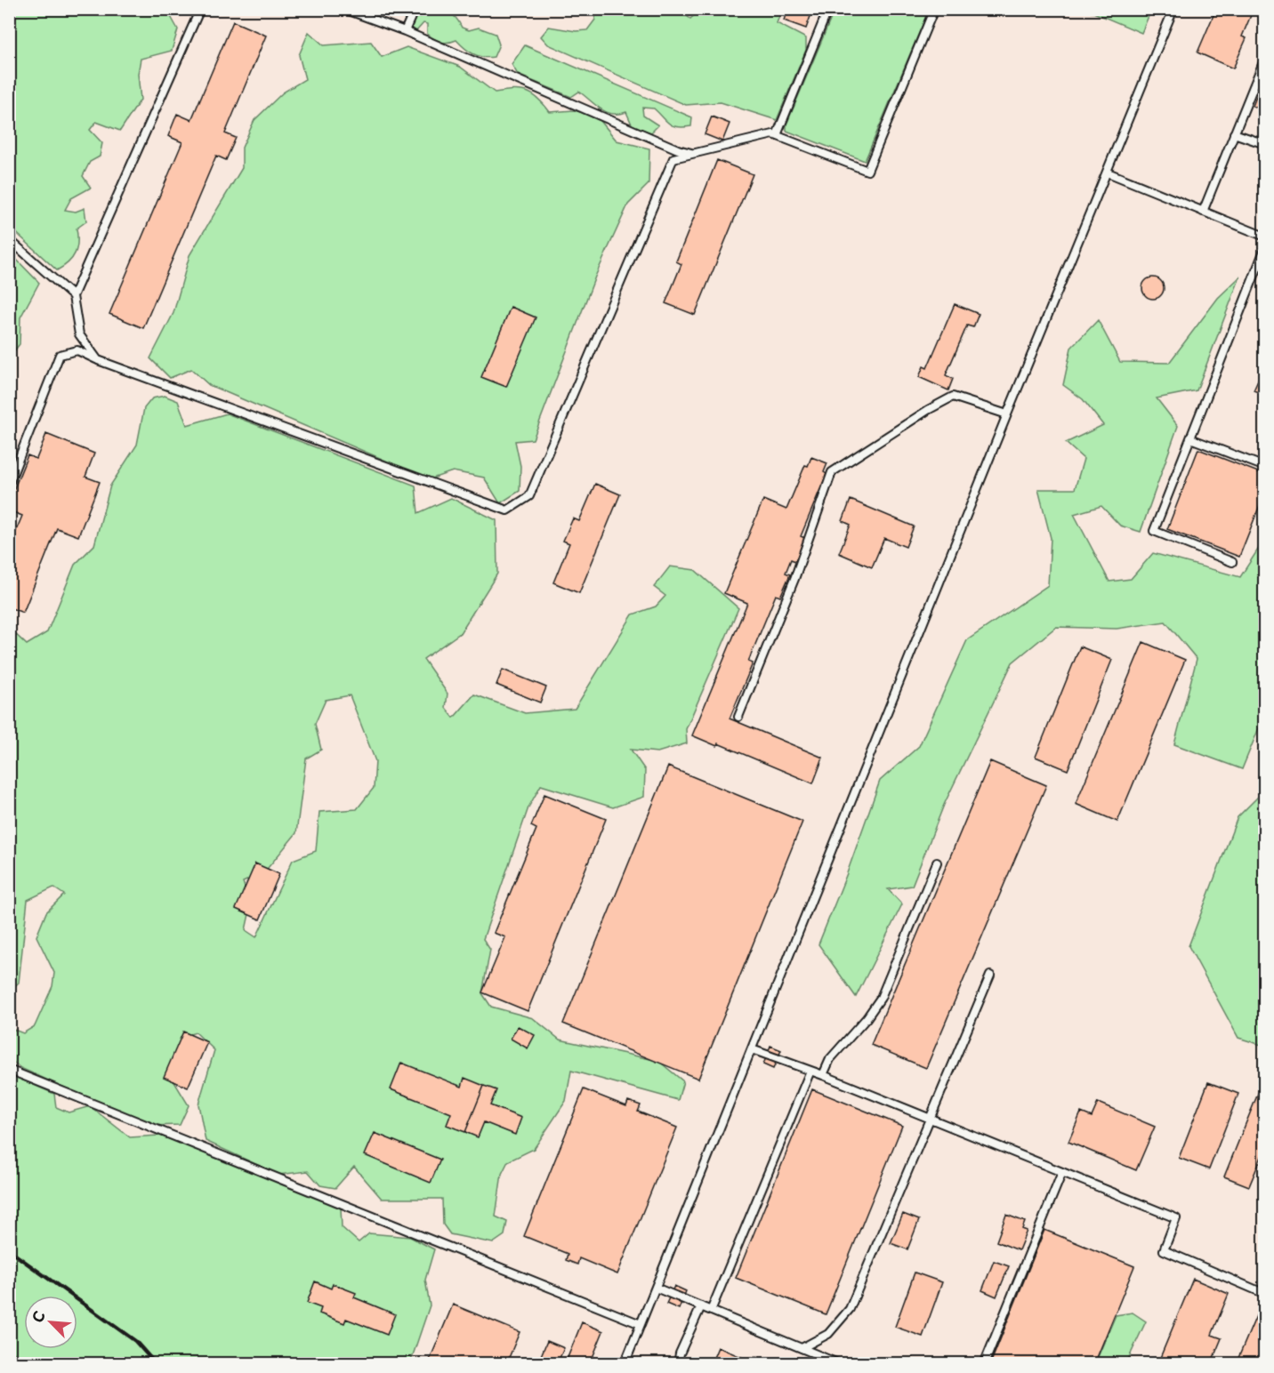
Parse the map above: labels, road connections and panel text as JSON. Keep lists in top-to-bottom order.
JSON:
{
  "north": "top left"
}
